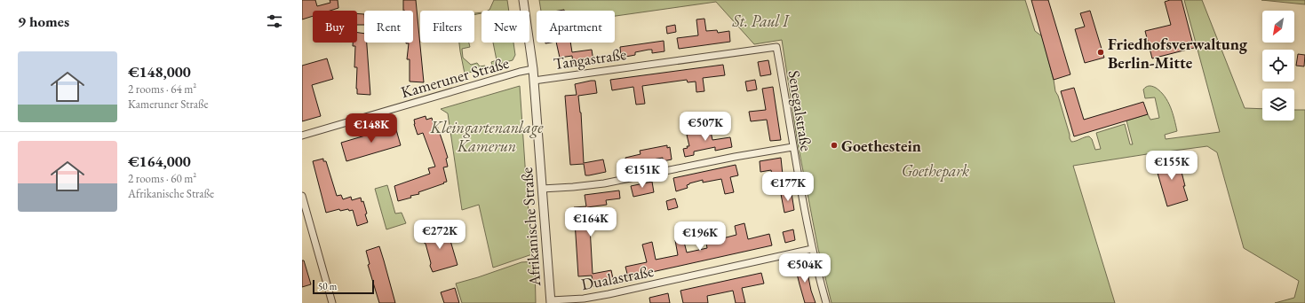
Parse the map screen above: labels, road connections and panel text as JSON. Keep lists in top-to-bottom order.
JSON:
{
  "streets": {
    "street": [
      "Tangastraße",
      "Kameruner Straße",
      "Senegalstraße",
      "Afrikanische Straße",
      "Dualastraße"
    ]
  },
  "crossings": [
    ["Tangastraße", "Senegalstraße"],
    ["Tangastraße", "Afrikanische Straße"],
    ["Kameruner Straße", "Afrikanische Straße"],
    ["Senegalstraße", "Dualastraße"],
    ["Afrikanische Straße", "Dualastraße"]
  ],
  "parks": ["St. Paul I", "Kleingartenanlage Kamerun", "Goethepark"],
  "places": ["Friedhofsverwaltung Berlin-Mitte", "Goethestein"],
  "scale_bar": "50 m",
  "north": "bottom left",
  "page": {
    "heading": "9 homes",
    "chip": [
      "Buy",
      "Rent",
      "Filters",
      "New",
      "Apartment"
    ],
    "list": [
      {
        "name": "€148,000",
        "note": "2 rooms · 64 m² · Kameruner Straße"
      },
      {
        "name": "€164,000",
        "note": "2 rooms · 60 m² · Afrikanische Straße"
      }
    ],
    "price": [
      "€507K",
      "€148K",
      "€155K",
      "€151K",
      "€177K",
      "€164K",
      "€272K",
      "€196K",
      "€504K"
    ],
    "scale": "50 m"
  }
}
